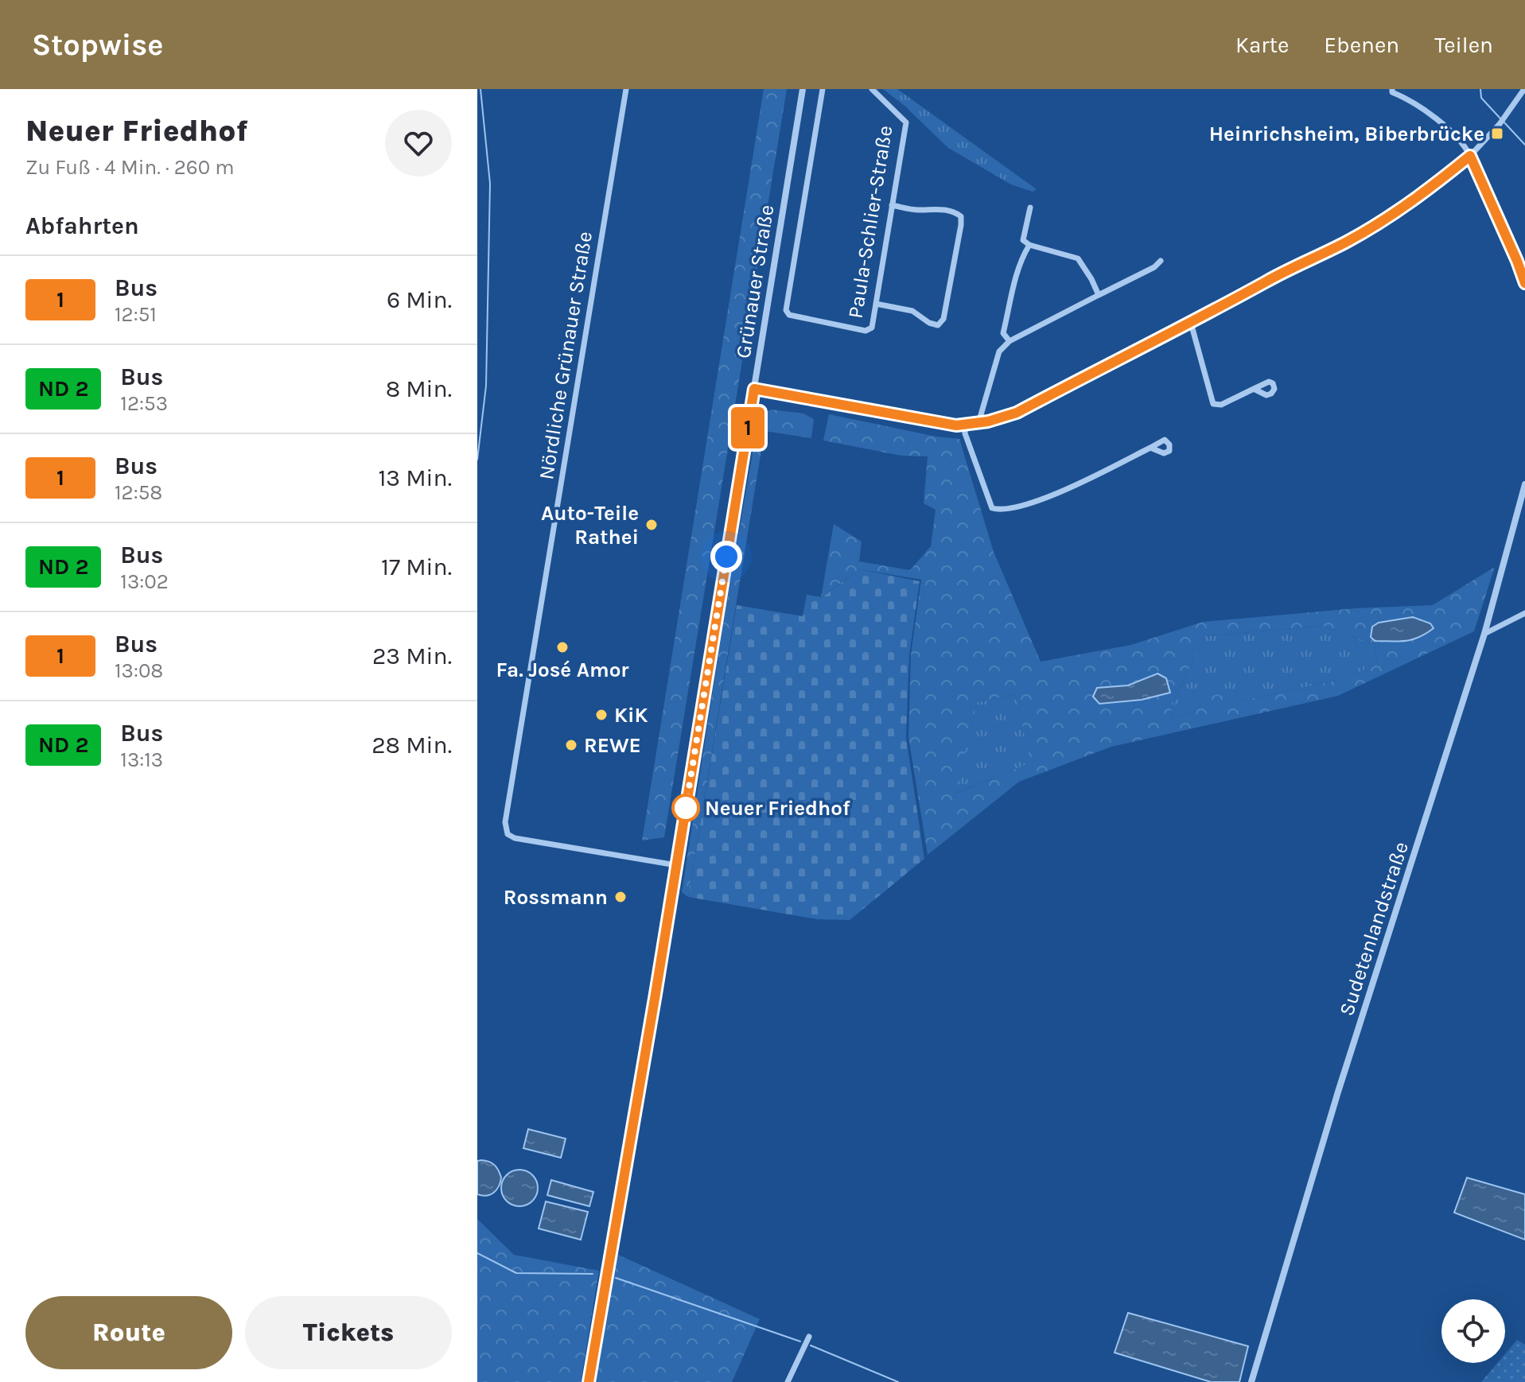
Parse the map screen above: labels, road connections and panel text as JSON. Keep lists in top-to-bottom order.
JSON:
{
  "streets": {
    "street": [
      "Paula-Schlier-Straße",
      "Grünauer Straße",
      "Nördliche Grünauer Straße",
      "Sudetenlandstraße"
    ]
  },
  "crossings": [
    ["Grünauer Straße", "Nördliche Grünauer Straße"]
  ],
  "places": {
    "transit": ["Heinrichsheim, Biberbrücke"],
    "other": [
      "Auto-Teile Rathei",
      "Fa. José Amor",
      "KiK",
      "REWE",
      "Neuer Friedhof",
      "Rossmann"
    ]
  },
  "lines": ["bus line 1"],
  "page": {
    "header": "Stopwise",
    "nav": ["Karte", "Ebenen", "Teilen"],
    "heading": [
      ["Neuer Friedhof", "Zu Fuß · 4 Min. · 260 m"],
      "Abfahrten"
    ],
    "on_map": "1",
    "list": [
      {
        "mark": "1",
        "name": "Bus",
        "note": "12:51",
        "value": "6 Min."
      },
      {
        "mark": "ND 2",
        "name": "Bus",
        "note": "12:53",
        "value": "8 Min."
      },
      {
        "mark": "1",
        "name": "Bus",
        "note": "12:58",
        "value": "13 Min."
      },
      {
        "mark": "ND 2",
        "name": "Bus",
        "note": "13:02",
        "value": "17 Min."
      },
      {
        "mark": "1",
        "name": "Bus",
        "note": "13:08",
        "value": "23 Min."
      },
      {
        "mark": "ND 2",
        "name": "Bus",
        "note": "13:13",
        "value": "28 Min."
      }
    ],
    "buttons": ["Route", "Tickets"]
  }
}
